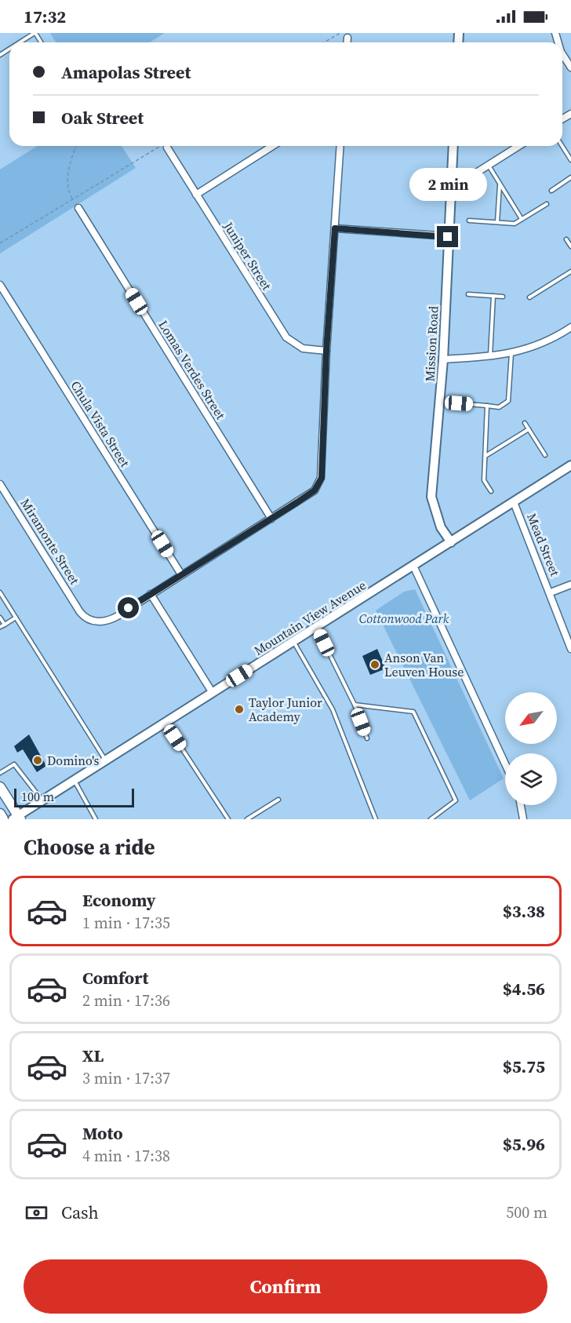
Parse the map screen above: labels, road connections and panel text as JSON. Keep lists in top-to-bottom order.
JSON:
{
  "streets": {
    "main road": ["Mission Road", "Mountain View Avenue"],
    "street": [
      "Juniper Street",
      "Lomas Verdes Street",
      "Chula Vista Street",
      "Miramonte Street",
      "Mead Street"
    ]
  },
  "crossings": [
    ["Mission Road", "Mountain View Avenue"],
    ["Mead Street", "Mountain View Avenue"]
  ],
  "parks": ["Cottonwood Park"],
  "places": ["Anson Van Leuven House", "Taylor Junior Academy", "Domino's"],
  "scale_bar": "100 m",
  "north": "bottom left",
  "page": {
    "status": "17:32",
    "banner": ["Amapolas Street", "Oak Street"],
    "bubble": "2 min",
    "scale": "100 m",
    "heading": "Choose a ride",
    "list": [
      {
        "name": "Economy",
        "note": "1 min · 17:35",
        "value": "$3.38"
      },
      {
        "name": "Comfort",
        "note": "2 min · 17:36",
        "value": "$4.56"
      },
      {
        "name": "XL",
        "note": "3 min · 17:37",
        "value": "$5.75"
      },
      {
        "name": "Moto",
        "note": "4 min · 17:38",
        "value": "$5.96"
      }
    ],
    "pay": ["Cash", "500 m"],
    "buttons": "Confirm"
  }
}
